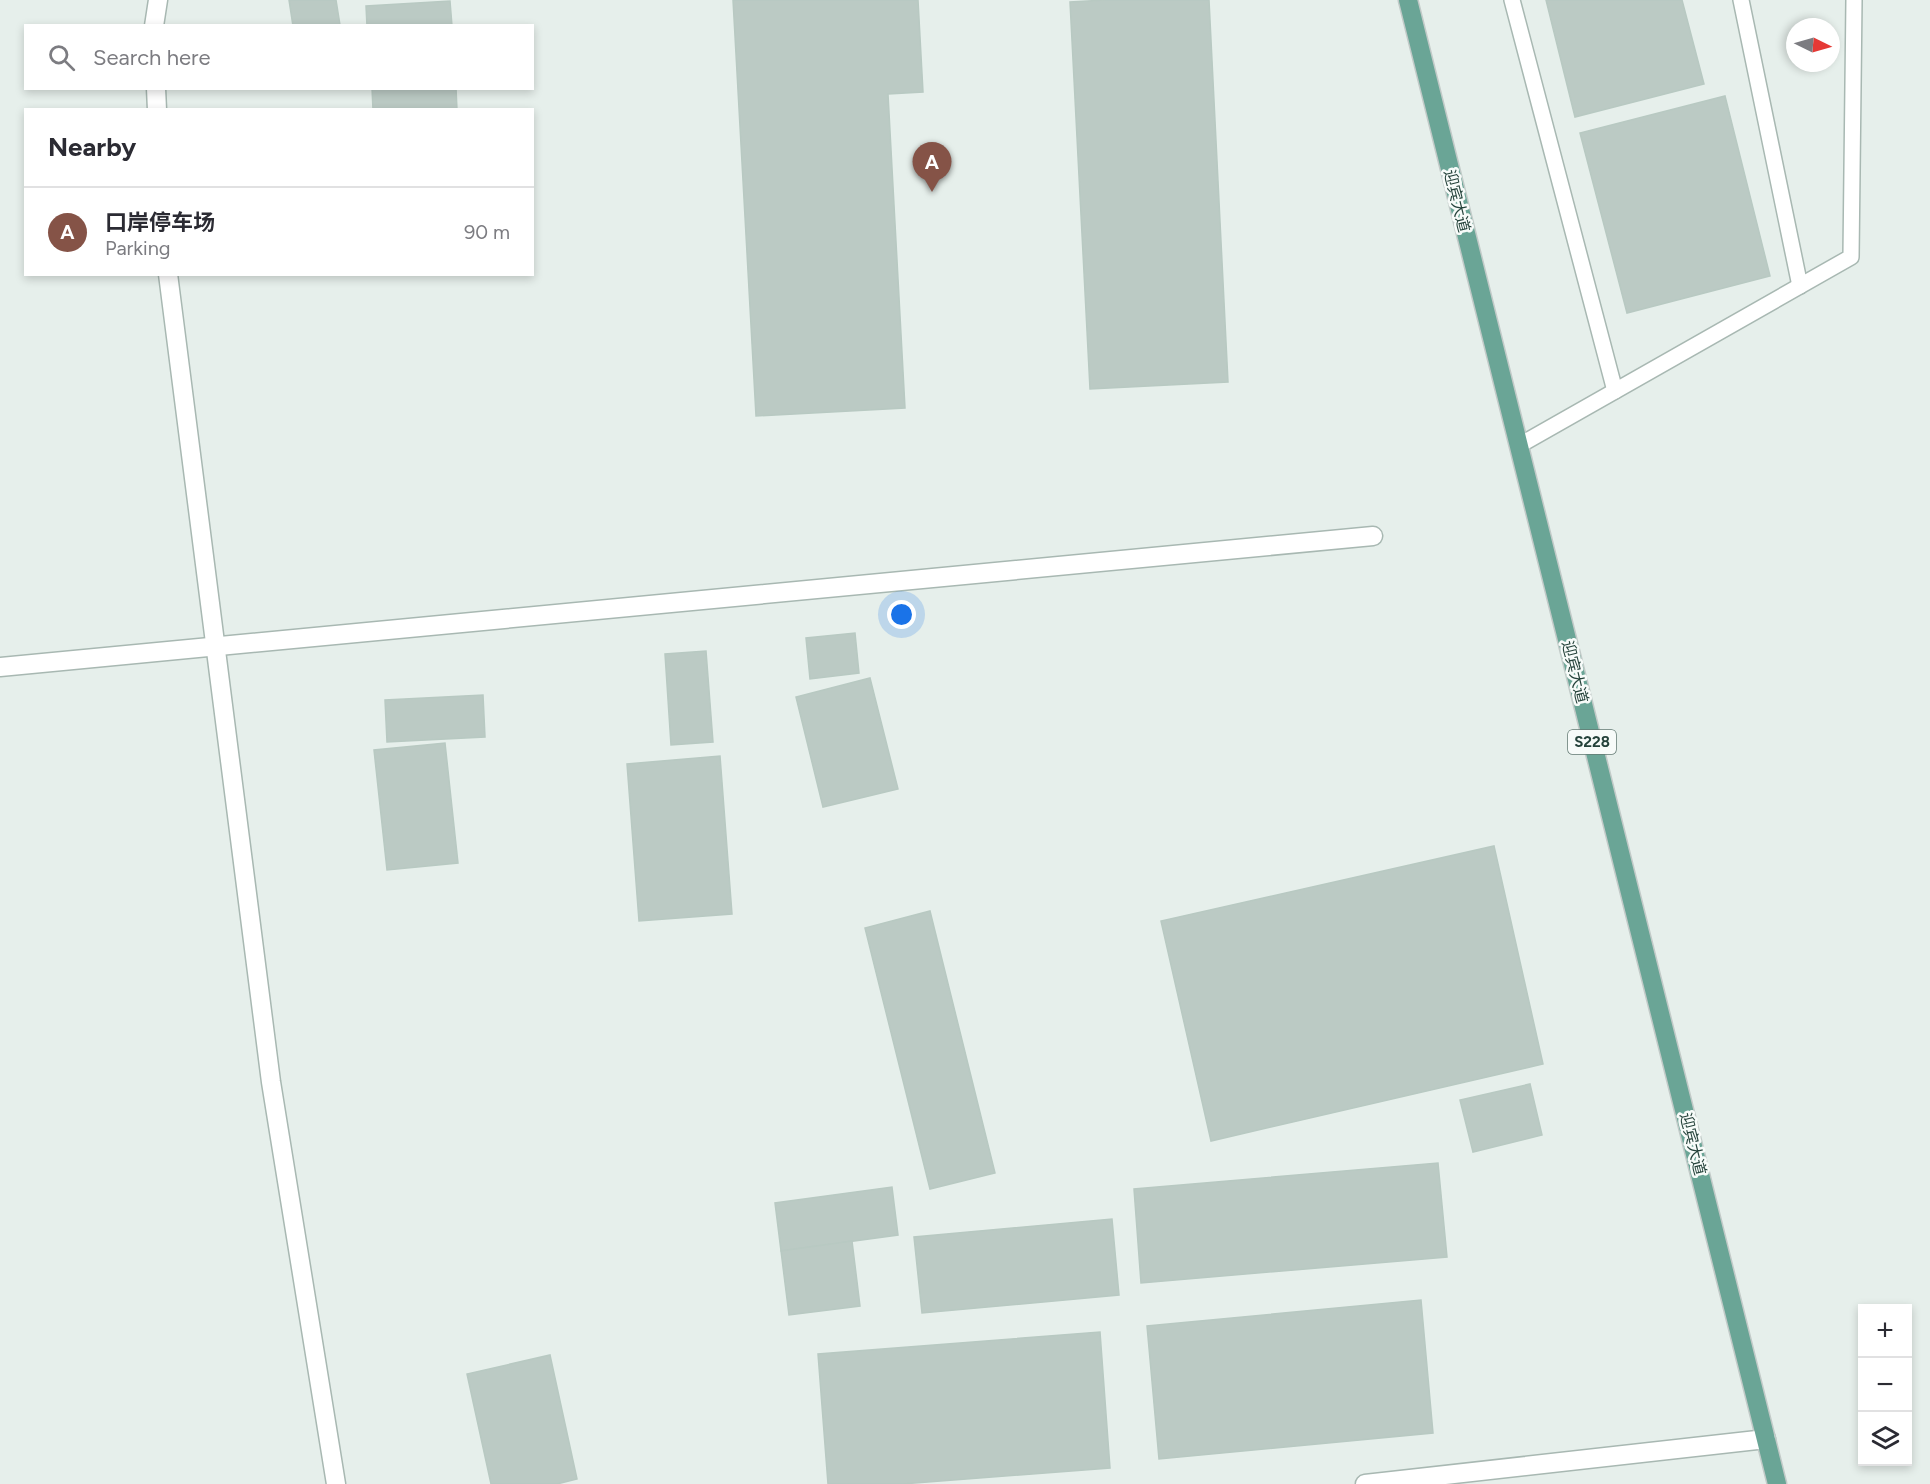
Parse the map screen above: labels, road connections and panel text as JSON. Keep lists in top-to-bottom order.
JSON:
{
  "streets": {
    "main road": ["迎宾大道", "S228"]
  },
  "north": "right",
  "page": {
    "search": "Search here",
    "heading": "Nearby",
    "pins": "A",
    "list": [
      {
        "mark": "A",
        "name": "口岸停车场",
        "note": "Parking",
        "value": "90 m"
      }
    ],
    "map_buttons": ["+", "−"]
  }
}
